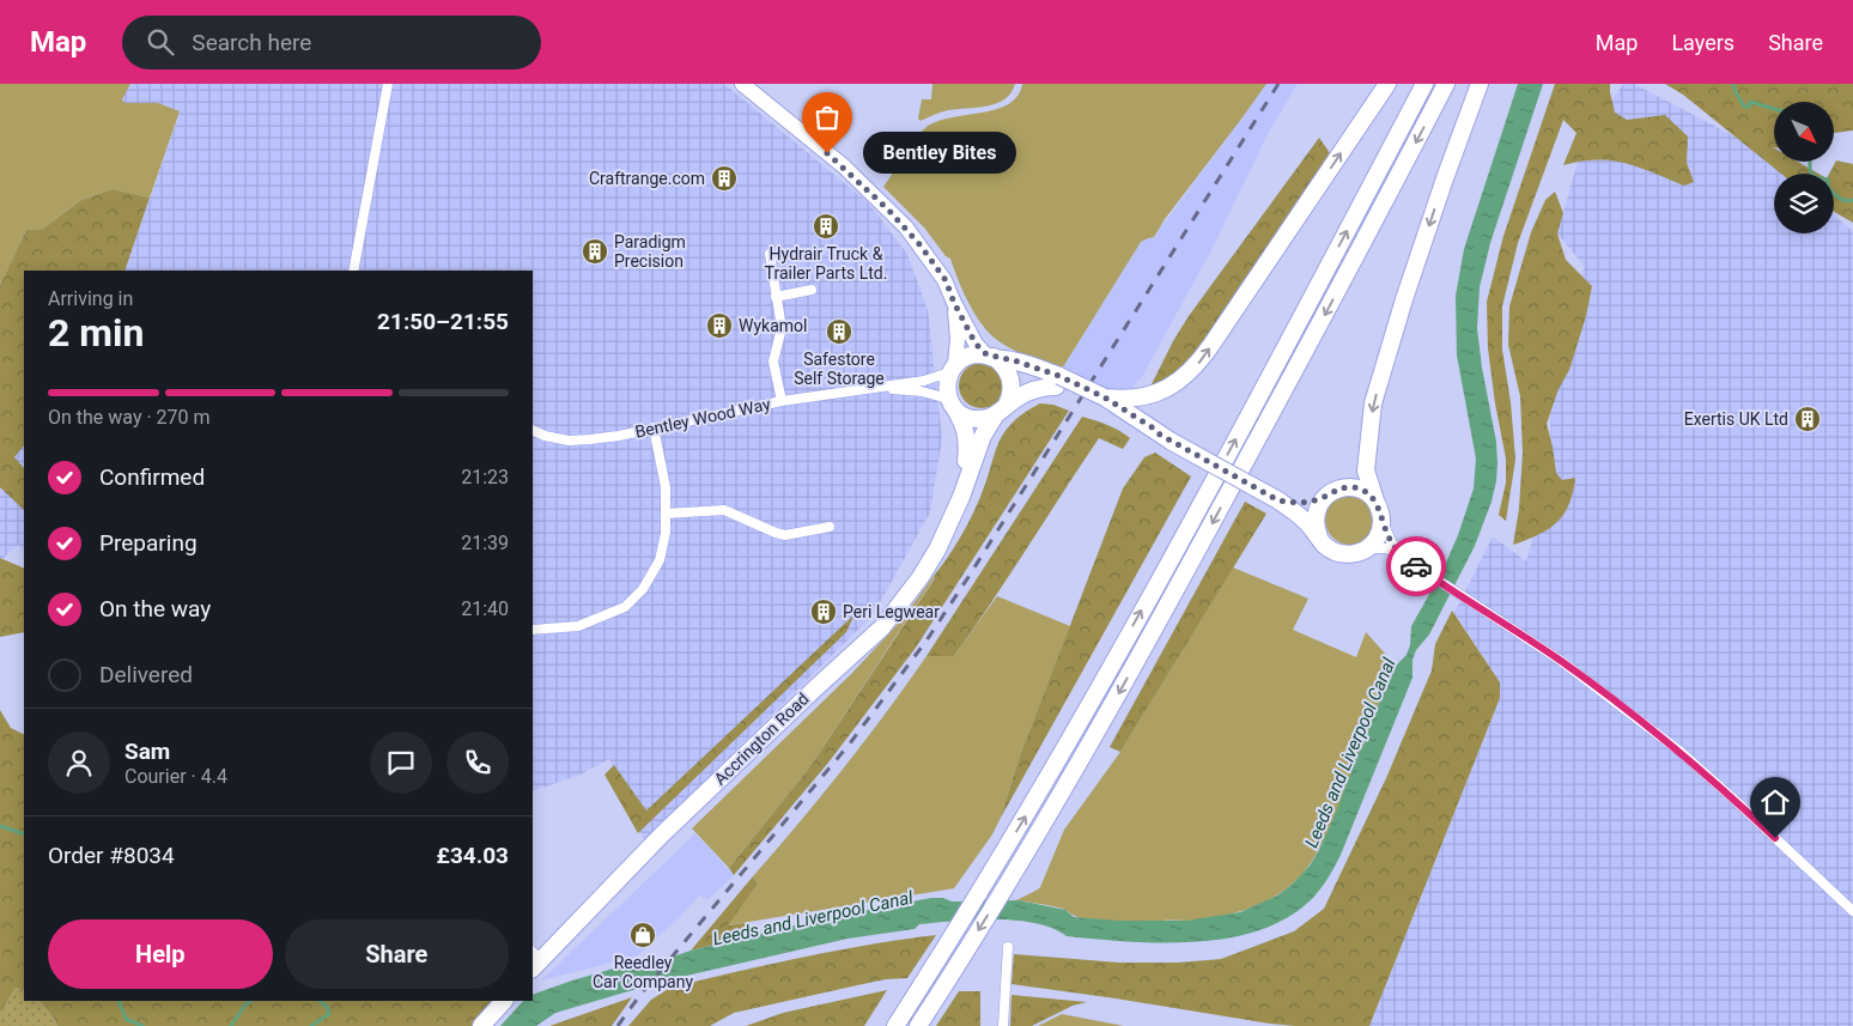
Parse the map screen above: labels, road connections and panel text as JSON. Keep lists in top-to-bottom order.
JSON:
{
  "streets": {
    "highway": ["Accrington Road"],
    "street": ["Bentley Wood Way"]
  },
  "crossings": [
    ["Bentley Wood Way", "Accrington Road"]
  ],
  "water": ["Leeds and Liverpool Canal"],
  "places": {
    "other": ["Bentley Bites"],
    "building": [
      "Craftrange.com",
      "Hydrair Truck & Trailer Parts Ltd.",
      "Paradigm Precision",
      "Wykamol",
      "Safestore Self Storage",
      "Exertis UK Ltd",
      "Peri Legwear"
    ],
    "shop": ["Reedley Car Company"]
  },
  "north": "bottom right",
  "page": {
    "header": "Map",
    "search": "Search here",
    "nav": ["Map", "Layers", "Share"],
    "bubble": "Bentley Bites",
    "heading": ["2 min", "Arriving in", "21:50–21:55"],
    "panel": [
      "Sam",
      "Courier · 4.4",
      "Order #8034",
      "£34.03"
    ],
    "bar": "On the way · 270 m",
    "list": [
      ["Confirmed", "21:23"],
      ["Preparing", "21:39"],
      ["On the way", "21:40"],
      "Delivered"
    ],
    "buttons": ["Help", "Share"]
  }
}
